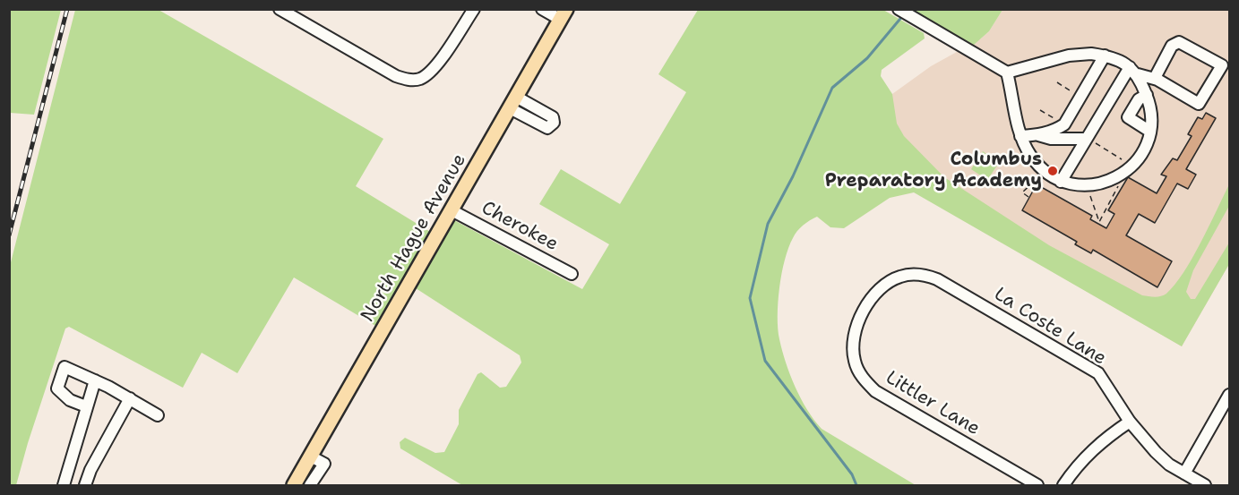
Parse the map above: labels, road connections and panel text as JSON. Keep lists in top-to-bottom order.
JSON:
{
  "streets": {
    "main road": ["North Hague Avenue"],
    "street": ["Cherokee", "La Coste Lane", "Littler Lane"]
  },
  "crossings": [
    ["Cherokee", "North Hague Avenue"],
    ["La Coste Lane", "Littler Lane"]
  ],
  "places": ["Columbus Preparatory Academy"]
}
